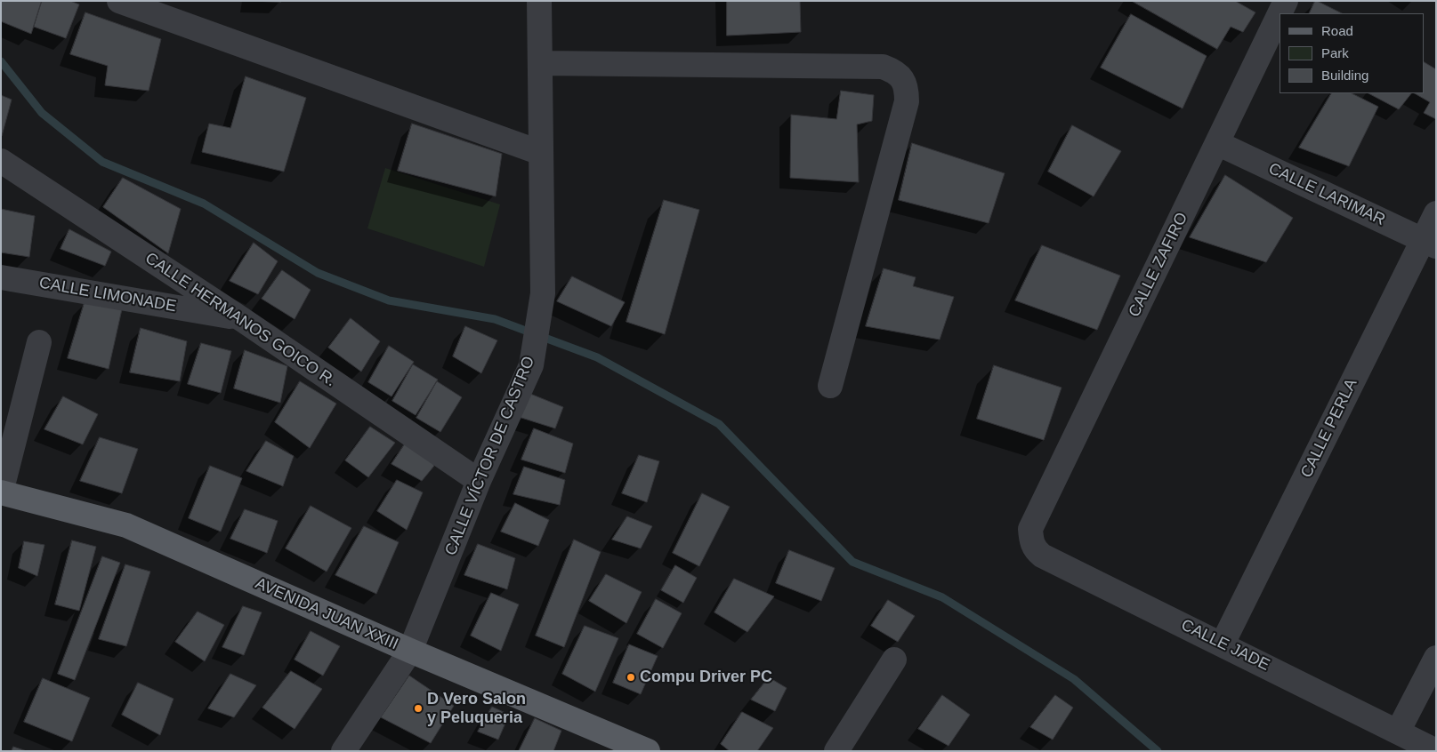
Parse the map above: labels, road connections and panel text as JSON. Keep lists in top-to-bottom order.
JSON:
{
  "streets": {
    "main road": ["AVENIDA JUAN XXIII"],
    "street": [
      "CALLE LARIMAR",
      "CALLE ZAFIRO",
      "CALLE LIMONADE",
      "CALLE HERMANOS GOICO R.",
      "CALLE PERLA",
      "CALLE VÍCTOR DE CASTRO",
      "CALLE JADE"
    ]
  },
  "crossings": [
    ["CALLE LARIMAR", "CALLE ZAFIRO"],
    ["CALLE LARIMAR", "CALLE PERLA"],
    ["CALLE ZAFIRO", "CALLE JADE"],
    ["CALLE LIMONADE", "CALLE HERMANOS GOICO R."],
    ["CALLE HERMANOS GOICO R.", "CALLE VÍCTOR DE CASTRO"],
    ["CALLE PERLA", "CALLE JADE"],
    ["CALLE VÍCTOR DE CASTRO", "AVENIDA JUAN XXIII"]
  ],
  "places": ["Compu Driver PC", "D Vero Salon y Peluqueria"],
  "legend": ["Road", "Park", "Building"]
}
